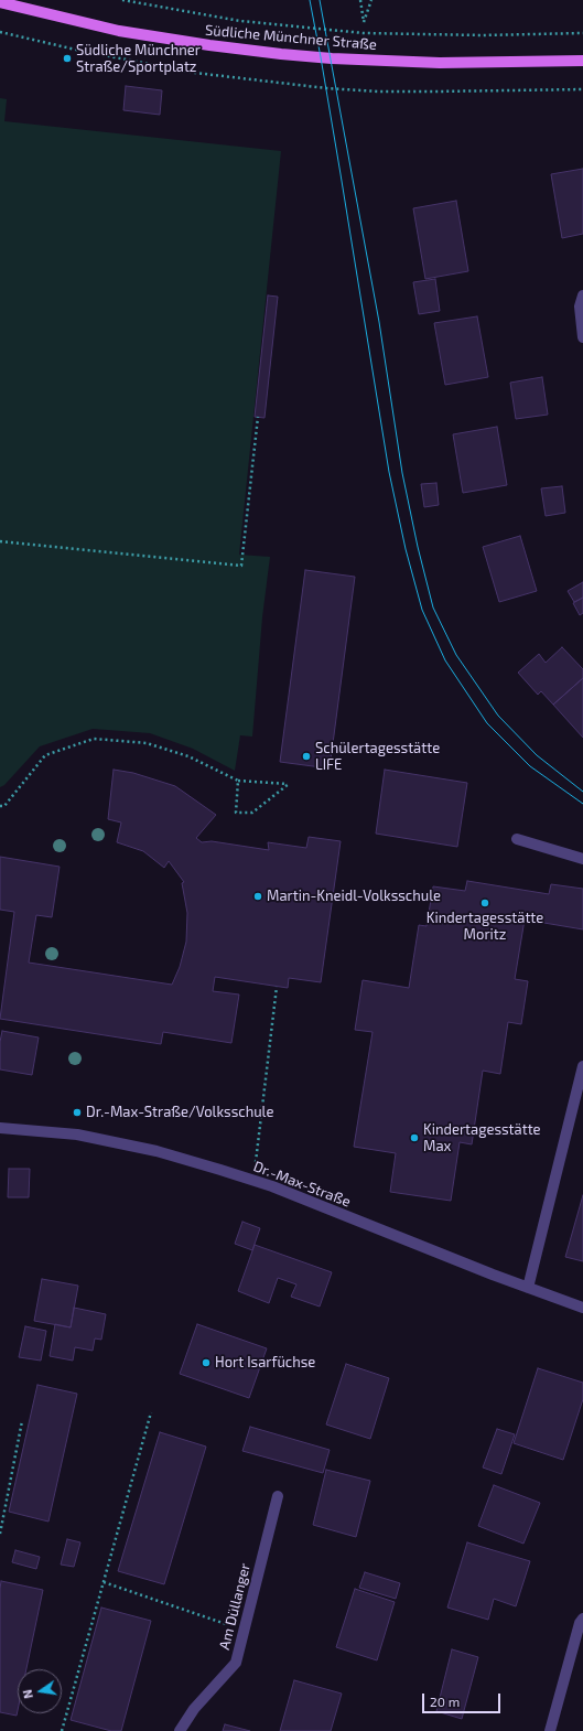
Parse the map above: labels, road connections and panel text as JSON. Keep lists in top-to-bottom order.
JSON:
{
  "streets": {
    "main road": ["Südliche Münchner Straße"],
    "street": ["Dr.-Max-Straße", "Am Düllanger"]
  },
  "places": [
    "Südliche Münchner Straße/Sportplatz",
    "Schülertagesstätte LIFE",
    "Martin-Kneidl-Volksschule",
    "Kindertagesstätte Moritz",
    "Dr.-Max-Straße/Volksschule",
    "Kindertagesstätte Max",
    "Hort Isarfüchse"
  ],
  "scale_bar": "20 m",
  "north": "left"
}
